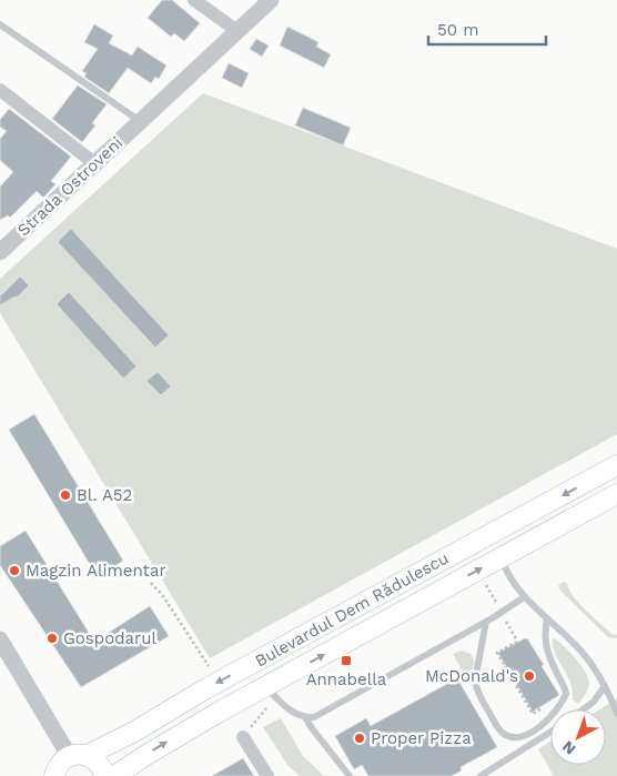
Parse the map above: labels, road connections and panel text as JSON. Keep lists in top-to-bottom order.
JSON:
{
  "streets": {
    "main road": ["Bulevardul Dem Rădulescu"],
    "street": ["Strada Ostroveni"]
  },
  "places": {
    "other": [
      "Bl. A52",
      "Magzin Alimentar",
      "Gospodarul",
      "McDonald's",
      "Proper Pizza"
    ],
    "transit": ["Annabella"]
  },
  "scale_bar": "50 m",
  "north": "bottom left"
}
